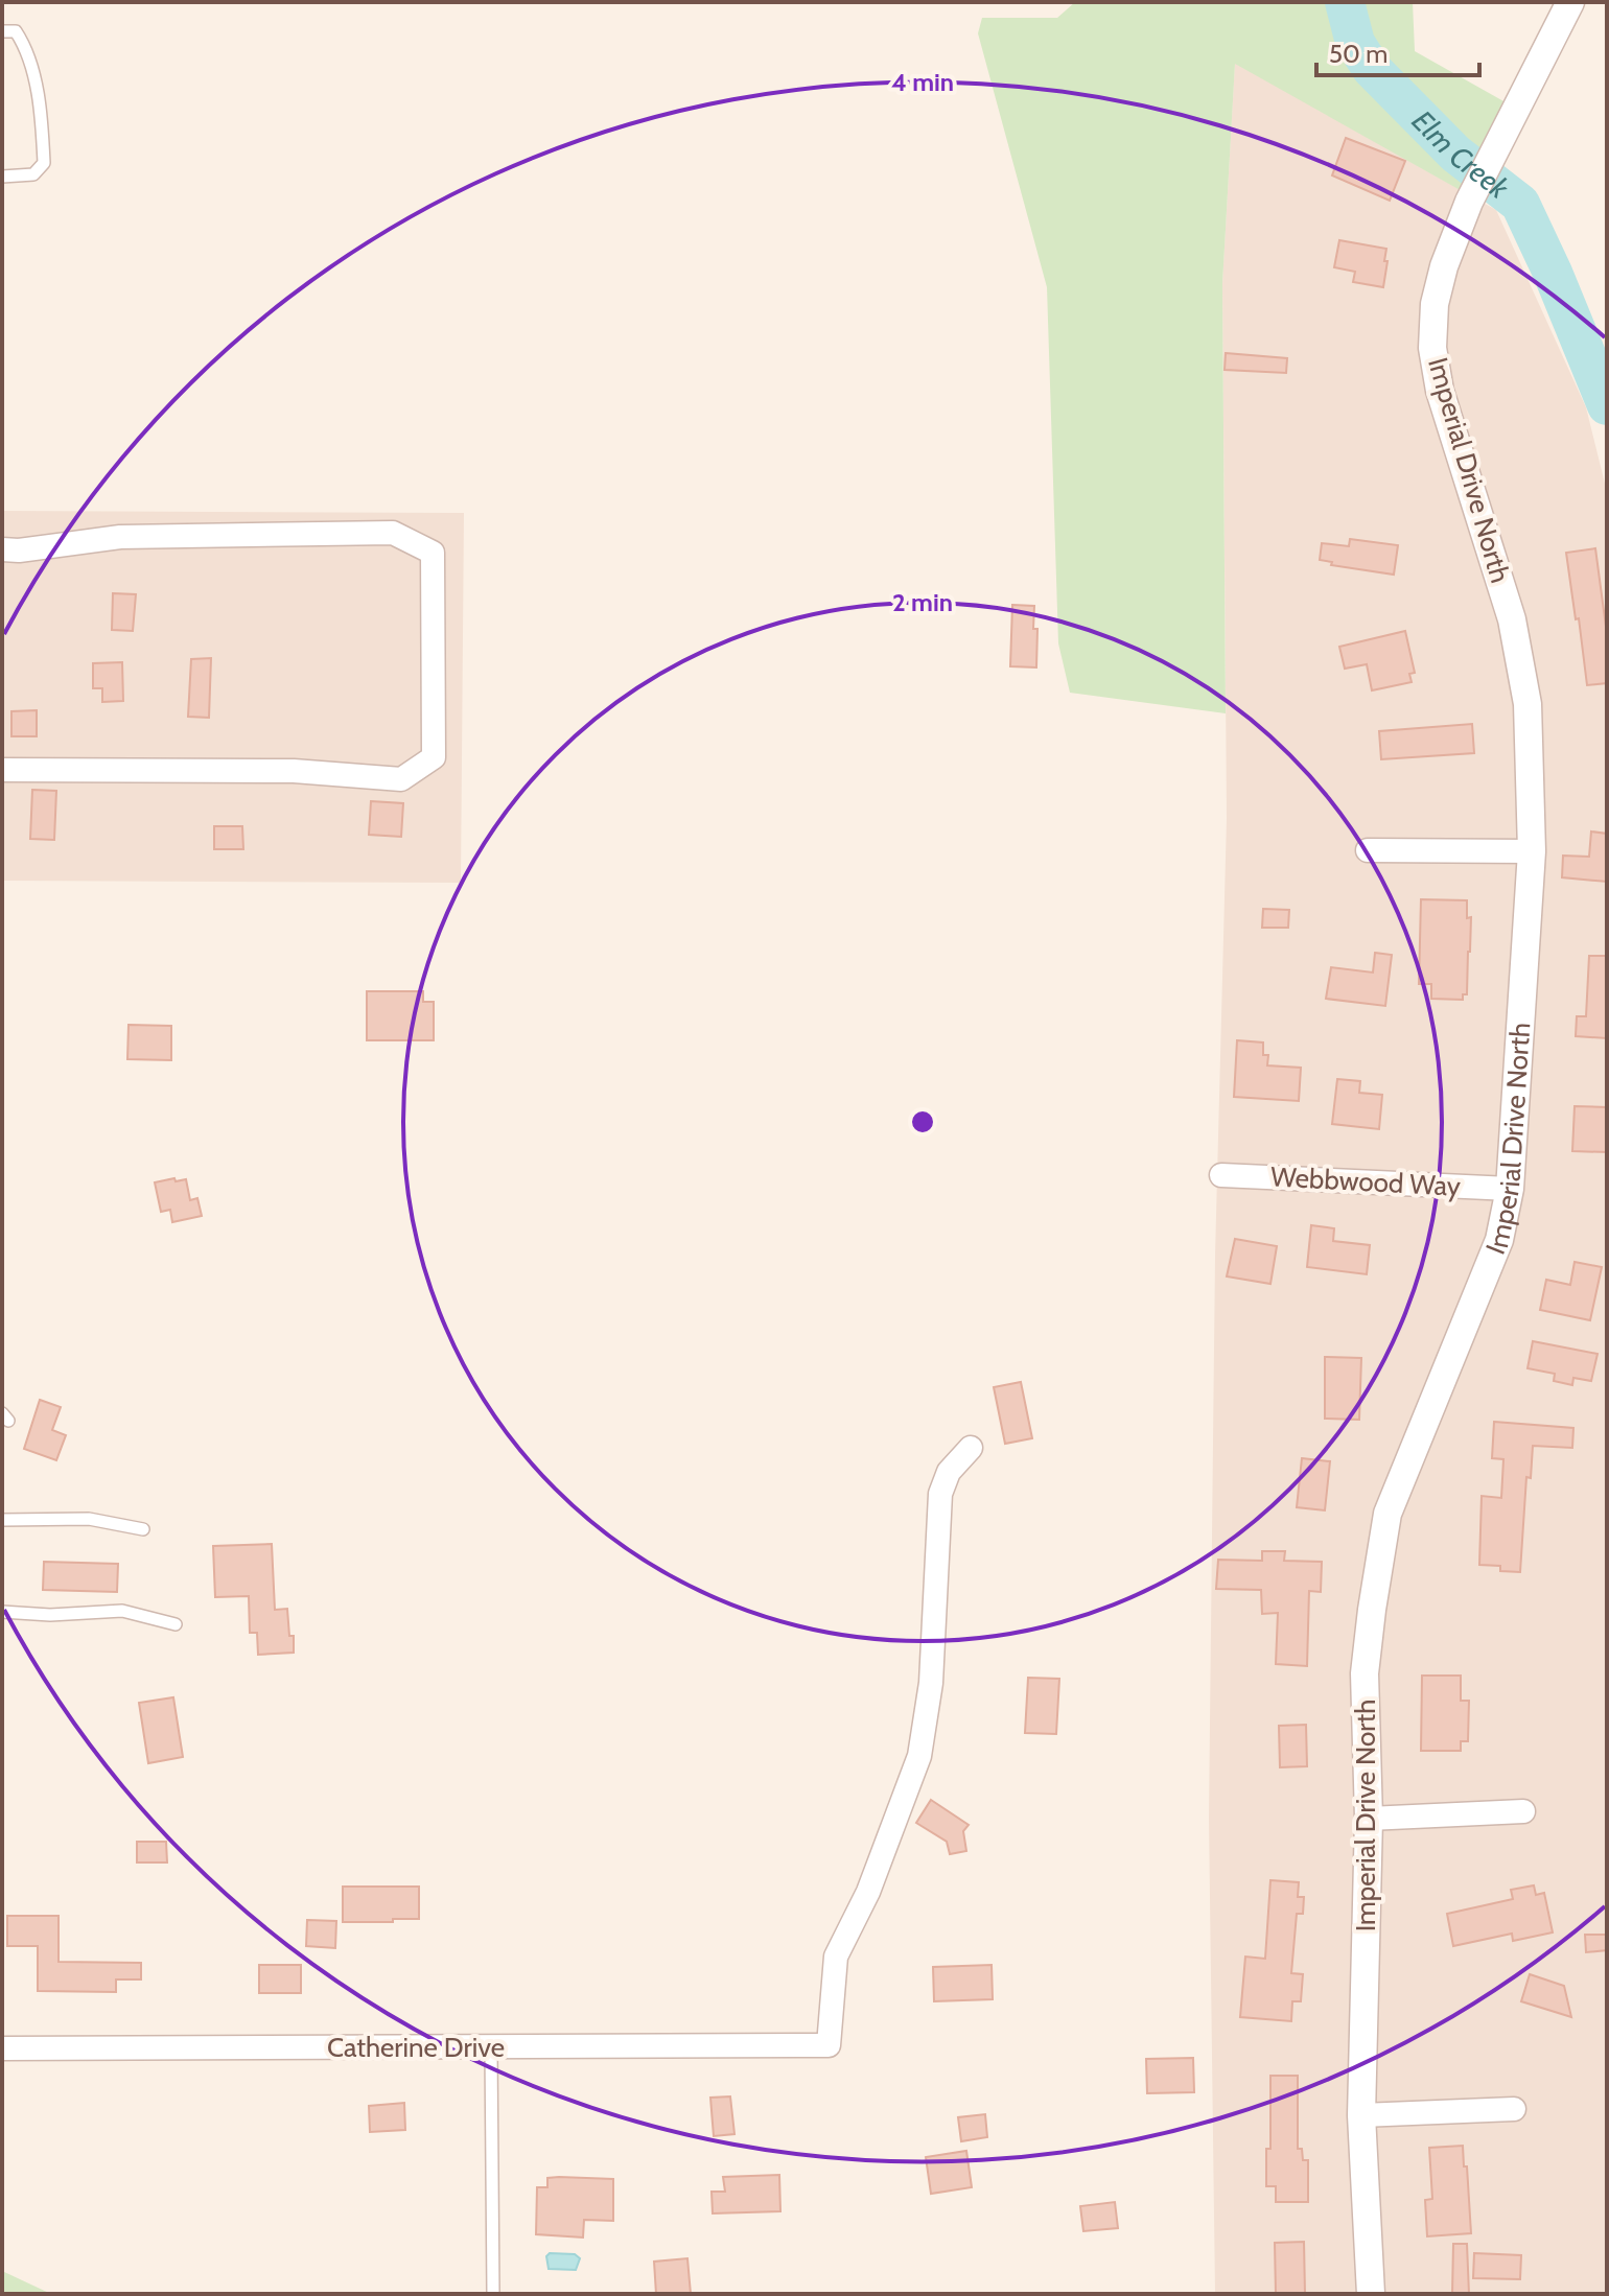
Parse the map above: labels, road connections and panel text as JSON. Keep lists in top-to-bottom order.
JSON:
{
  "streets": {
    "street": ["Imperial Drive North", "Webbwood Way", "Catherine Drive"]
  },
  "crossings": [
    ["Imperial Drive North", "Webbwood Way"]
  ],
  "water": ["Elm Creek"],
  "scale_bar": "50 m",
  "rings": ["4 min", "2 min"]
}
